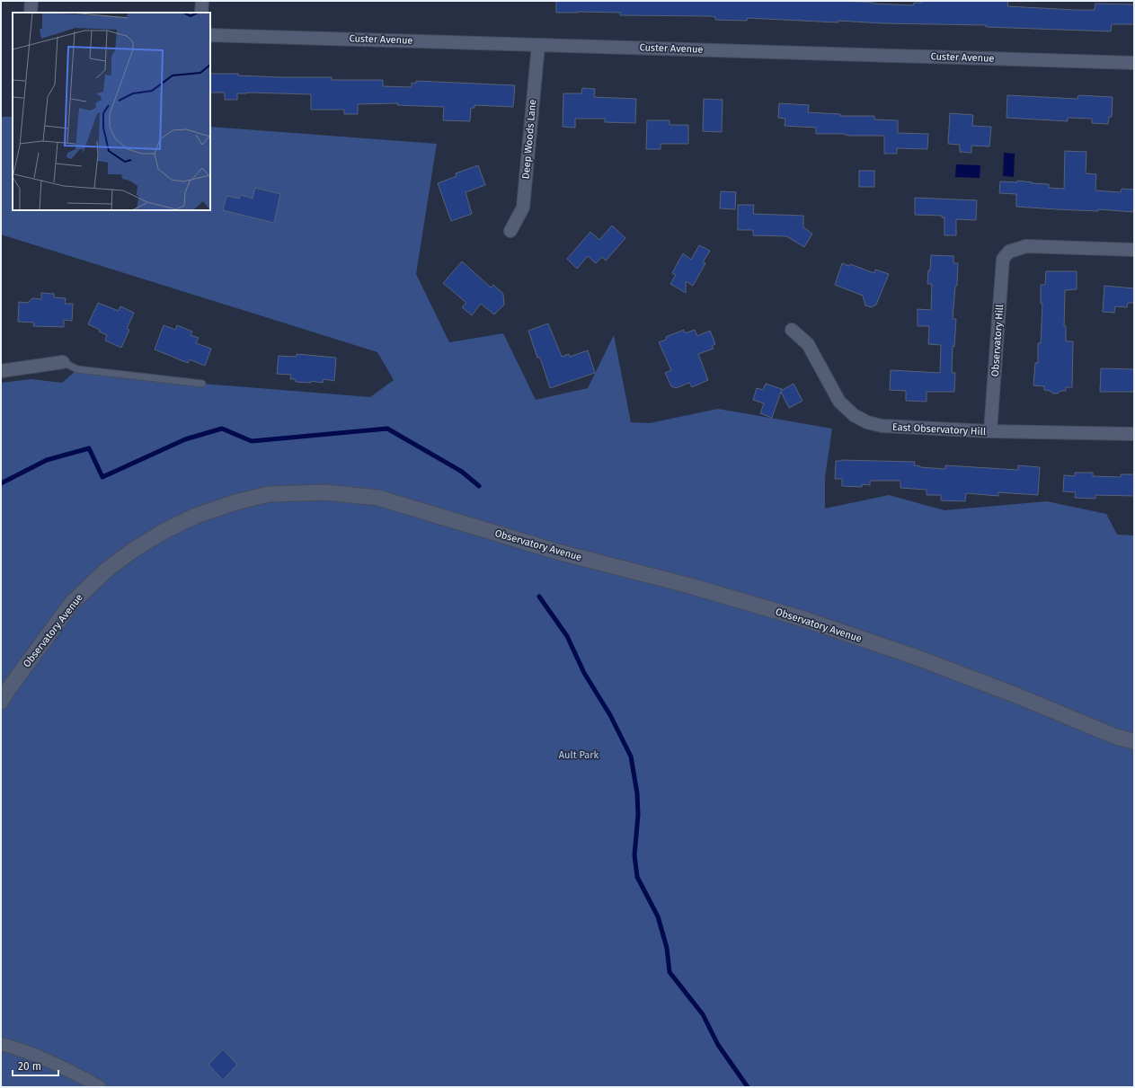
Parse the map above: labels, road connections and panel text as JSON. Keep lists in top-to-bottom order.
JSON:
{
  "streets": {
    "street": [
      "Custer Avenue",
      "Deep Woods Lane",
      "Observatory Hill",
      "East Observatory Hill",
      "Observatory Avenue"
    ]
  },
  "crossings": [
    ["Custer Avenue", "Deep Woods Lane"],
    ["Observatory Hill", "East Observatory Hill"]
  ],
  "parks": ["Ault Park"],
  "scale_bar": "20 m"
}
